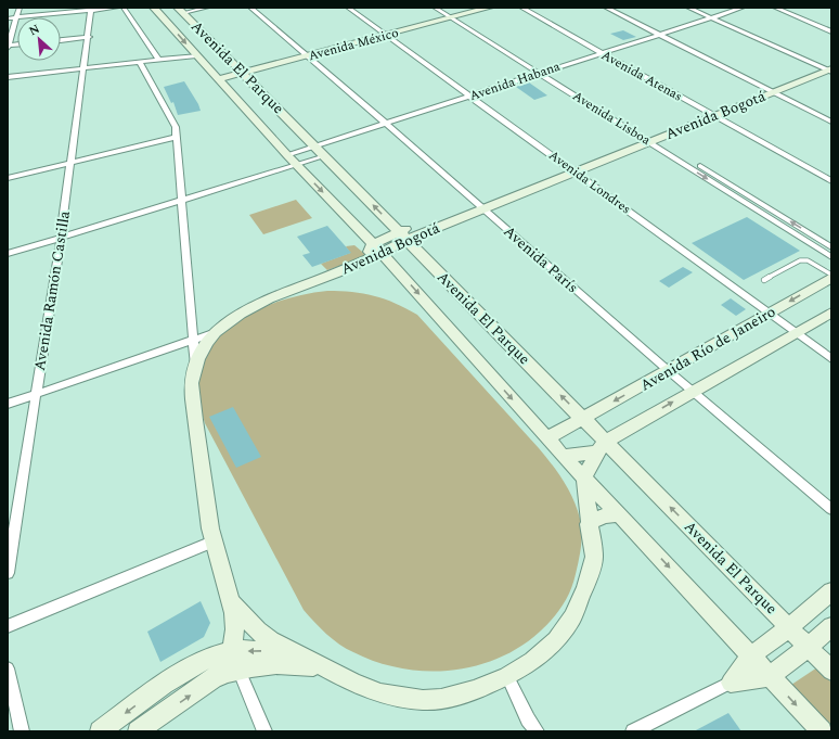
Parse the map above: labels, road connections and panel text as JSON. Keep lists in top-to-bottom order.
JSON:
{
  "streets": {
    "street": [
      "Avenida México",
      "Avenida El Parque",
      "Avenida Atenas",
      "Avenida Habana",
      "Avenida Bogotá",
      "Avenida Lisboa",
      "Avenida Londres",
      "Avenida París",
      "Avenida Ramón Castilla",
      "Avenida Río de Janeiro"
    ]
  },
  "crossings": [
    ["Avenida México", "Avenida El Parque"],
    ["Avenida México", "Avenida Lisboa"],
    ["Avenida México", "Avenida Londres"],
    ["Avenida México", "Avenida París"],
    ["Avenida El Parque", "Avenida Habana"],
    ["Avenida El Parque", "Avenida Bogotá"],
    ["Avenida El Parque", "Avenida Río de Janeiro"],
    ["Avenida Atenas", "Avenida Habana"],
    ["Avenida Atenas", "Avenida Bogotá"],
    ["Avenida Habana", "Avenida Lisboa"],
    ["Avenida Habana", "Avenida Londres"],
    ["Avenida Habana", "Avenida París"],
    ["Avenida Bogotá", "Avenida Lisboa"],
    ["Avenida Bogotá", "Avenida Londres"],
    ["Avenida Bogotá", "Avenida París"],
    ["Avenida Londres", "Avenida Río de Janeiro"],
    ["Avenida París", "Avenida Río de Janeiro"]
  ],
  "north": "top left"
}
